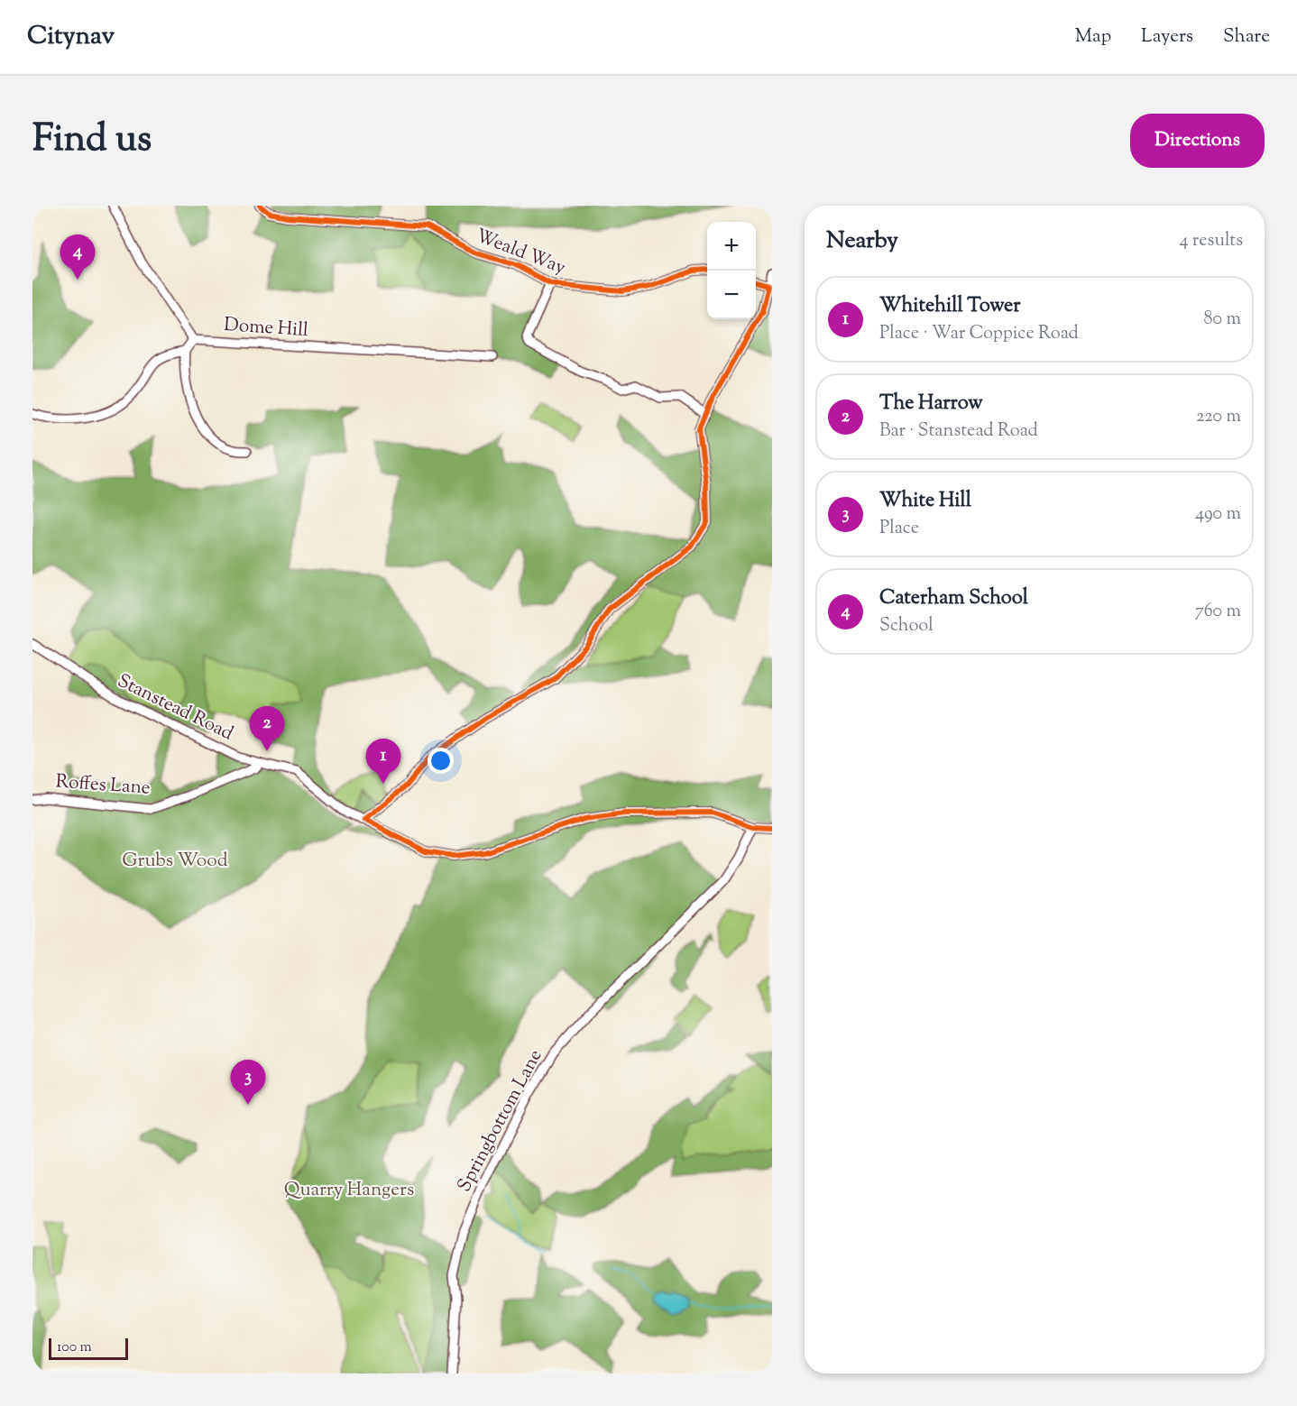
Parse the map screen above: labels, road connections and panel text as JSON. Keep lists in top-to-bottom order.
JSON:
{
  "streets": {
    "street": [
      "Weald Way",
      "Dome Hill",
      "Stanstead Road",
      "Roffes Lane",
      "Springbottom Lane"
    ]
  },
  "crossings": [
    ["Stanstead Road", "Roffes Lane"],
    ["Stanstead Road", "Springbottom Lane"]
  ],
  "parks": ["Grubs Wood", "Quarry Hangers"],
  "scale_bar": "100 m",
  "page": {
    "header": "Citynav",
    "nav": ["Map", "Layers", "Share"],
    "title": "Find us",
    "buttons": "Directions",
    "heading": ["Nearby", "4 results"],
    "map_buttons": ["+", "−"],
    "pins": [
      "4",
      "2",
      "1",
      "3"
    ],
    "list": [
      {
        "mark": "1",
        "name": "Whitehill Tower",
        "note": "Place · War Coppice Road",
        "value": "80 m"
      },
      {
        "mark": "2",
        "name": "The Harrow",
        "note": "Bar · Stanstead Road",
        "value": "220 m"
      },
      {
        "mark": "3",
        "name": "White Hill",
        "note": "Place",
        "value": "490 m"
      },
      {
        "mark": "4",
        "name": "Caterham School",
        "note": "School",
        "value": "760 m"
      }
    ],
    "scale": "100 m"
  }
}
